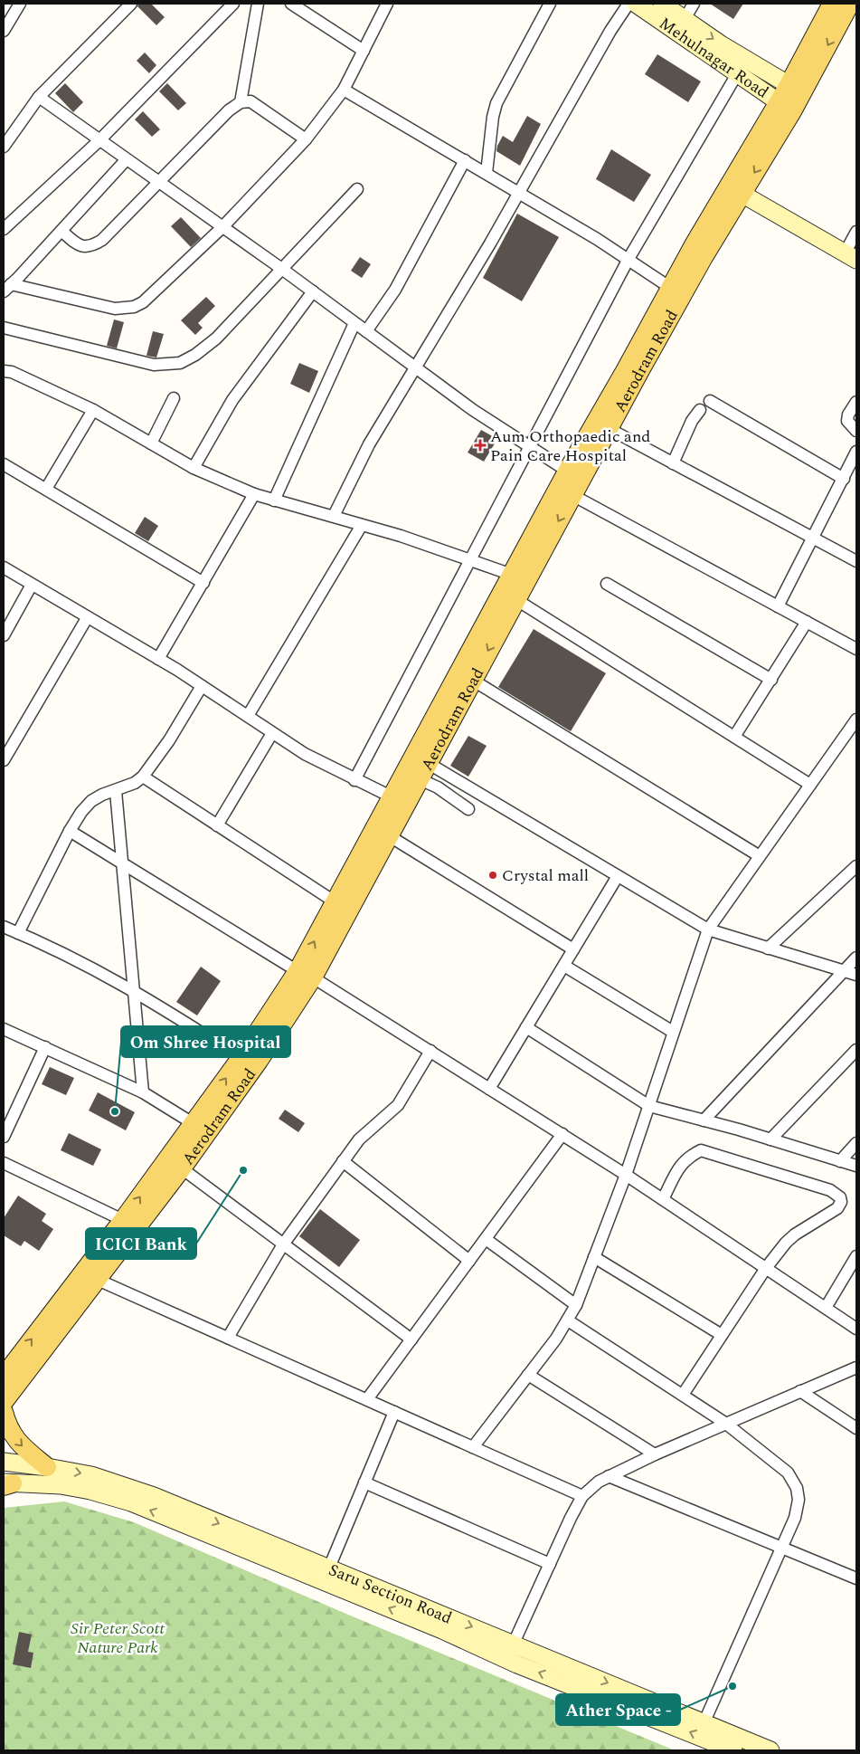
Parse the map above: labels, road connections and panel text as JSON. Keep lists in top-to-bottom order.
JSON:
{
  "streets": {
    "main road": ["Aerodram Road"],
    "street": ["Mehulnagar Road", "Saru Section Road"]
  },
  "crossings": [
    ["Mehulnagar Road", "Aerodram Road"]
  ],
  "parks": ["Sir Peter Scott Nature Park"],
  "places": {
    "health": ["Aum Orthopaedic and Pain Care Hospital"],
    "other": [
      "Crystal mall",
      "Om Shree Hospital",
      "ICICI Bank",
      "Ather Space -"
    ]
  }
}
